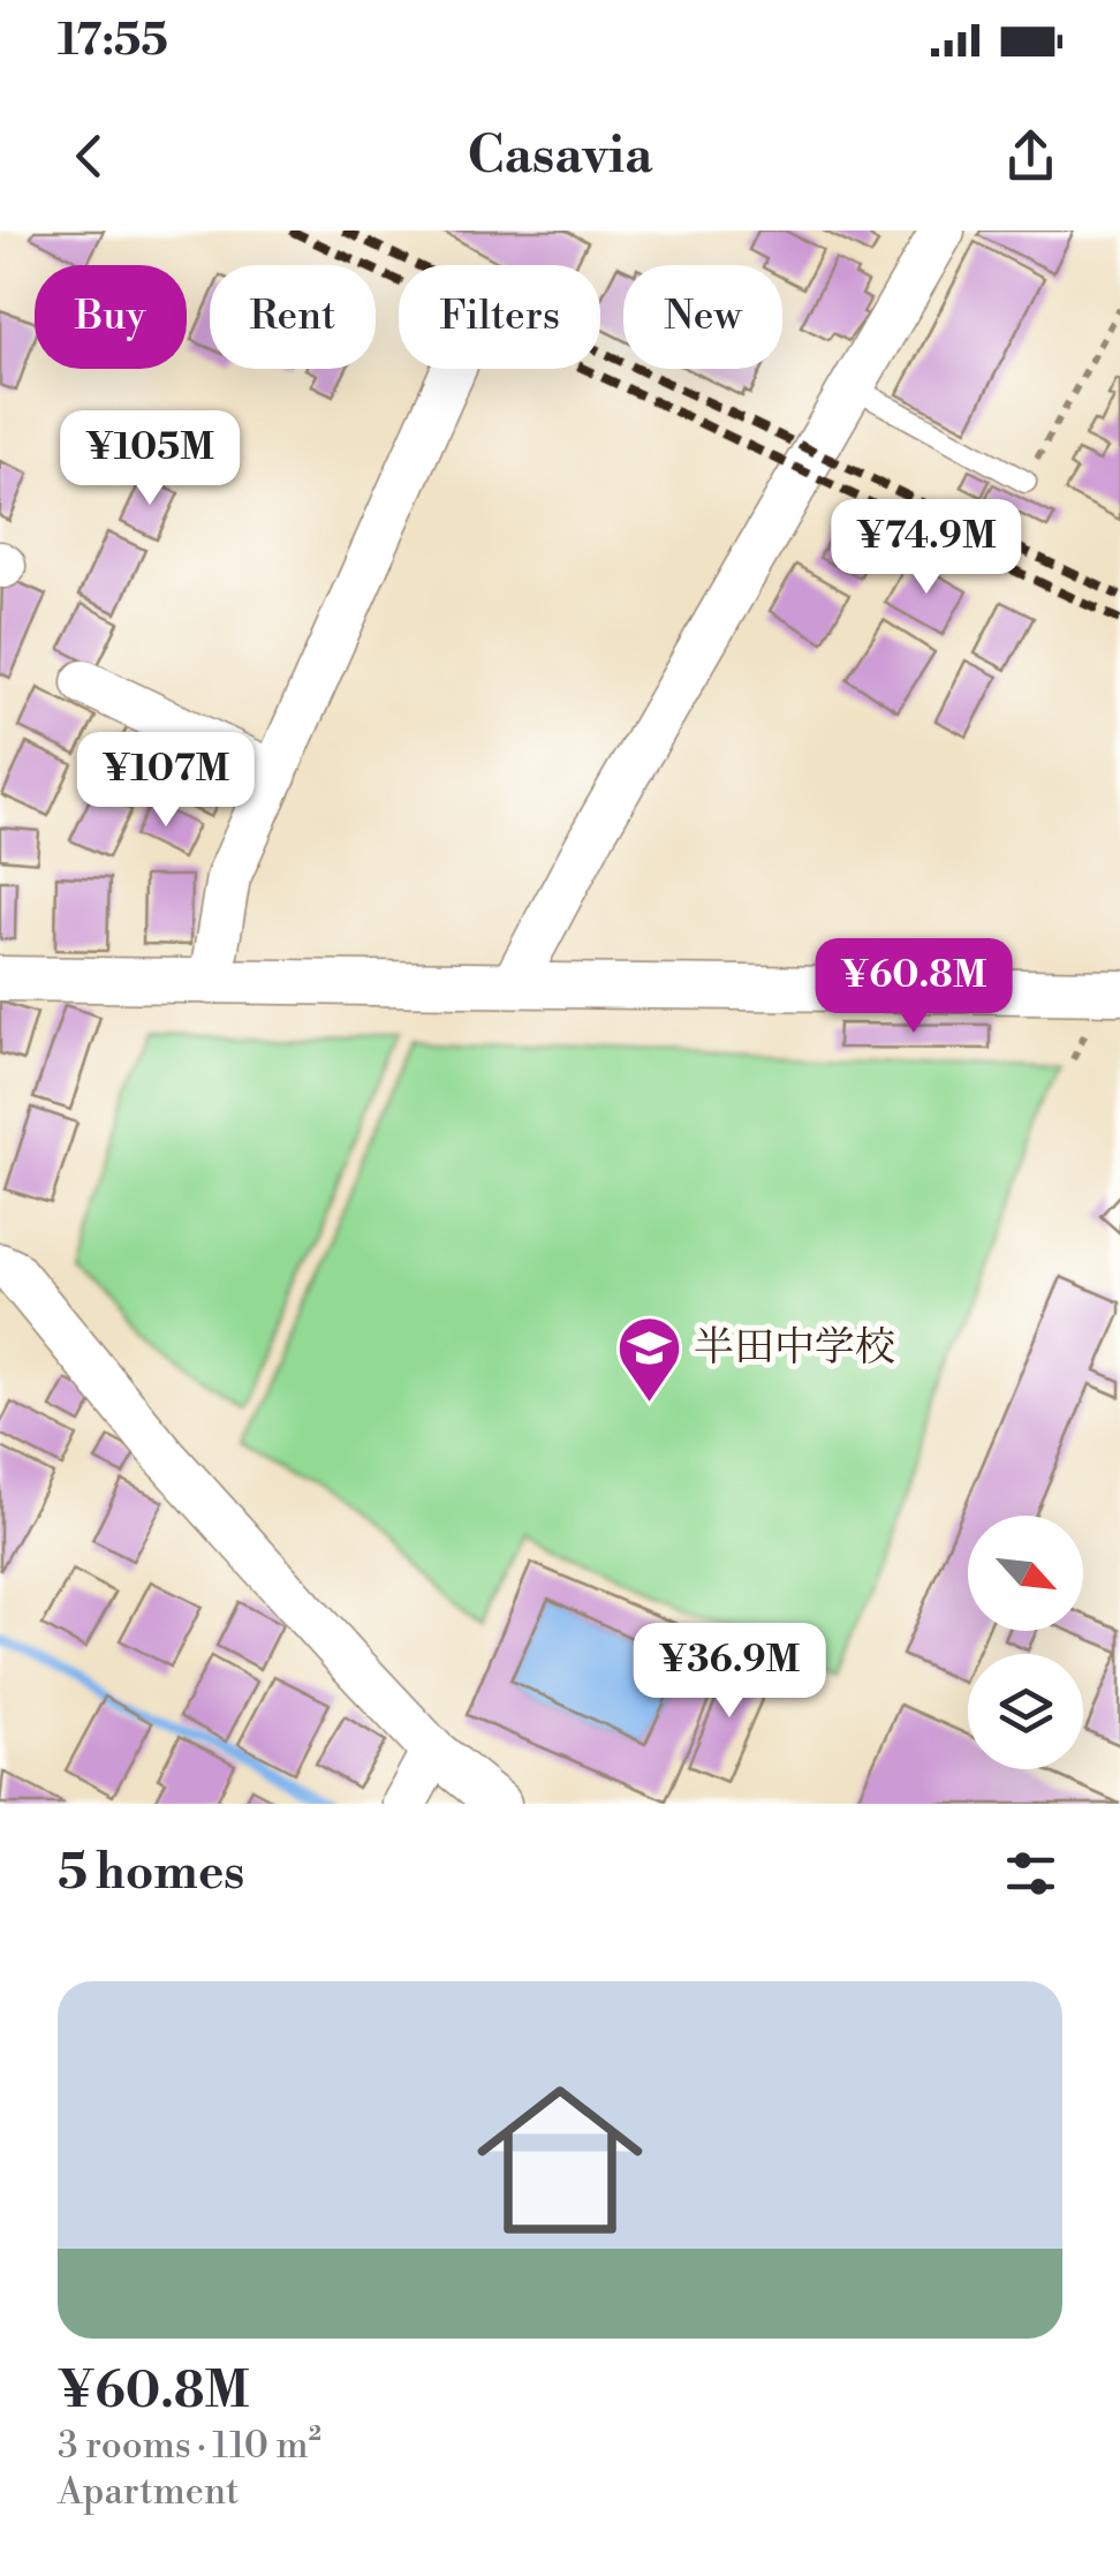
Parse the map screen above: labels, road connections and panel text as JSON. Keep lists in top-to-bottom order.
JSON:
{
  "places": {
    "school or university": ["半田中学校"]
  },
  "north": "bottom right",
  "page": {
    "status": "17:55",
    "header": "Casavia",
    "chip": [
      "Buy",
      "Rent",
      "Filters",
      "New"
    ],
    "price": [
      "¥105M",
      "¥74.9M",
      "¥107M",
      "¥60.8M",
      "¥36.9M"
    ],
    "heading": "5 homes",
    "list": [
      {
        "name": "¥60.8M",
        "note": "3 rooms · 110 m² · Apartment"
      }
    ]
  }
}
